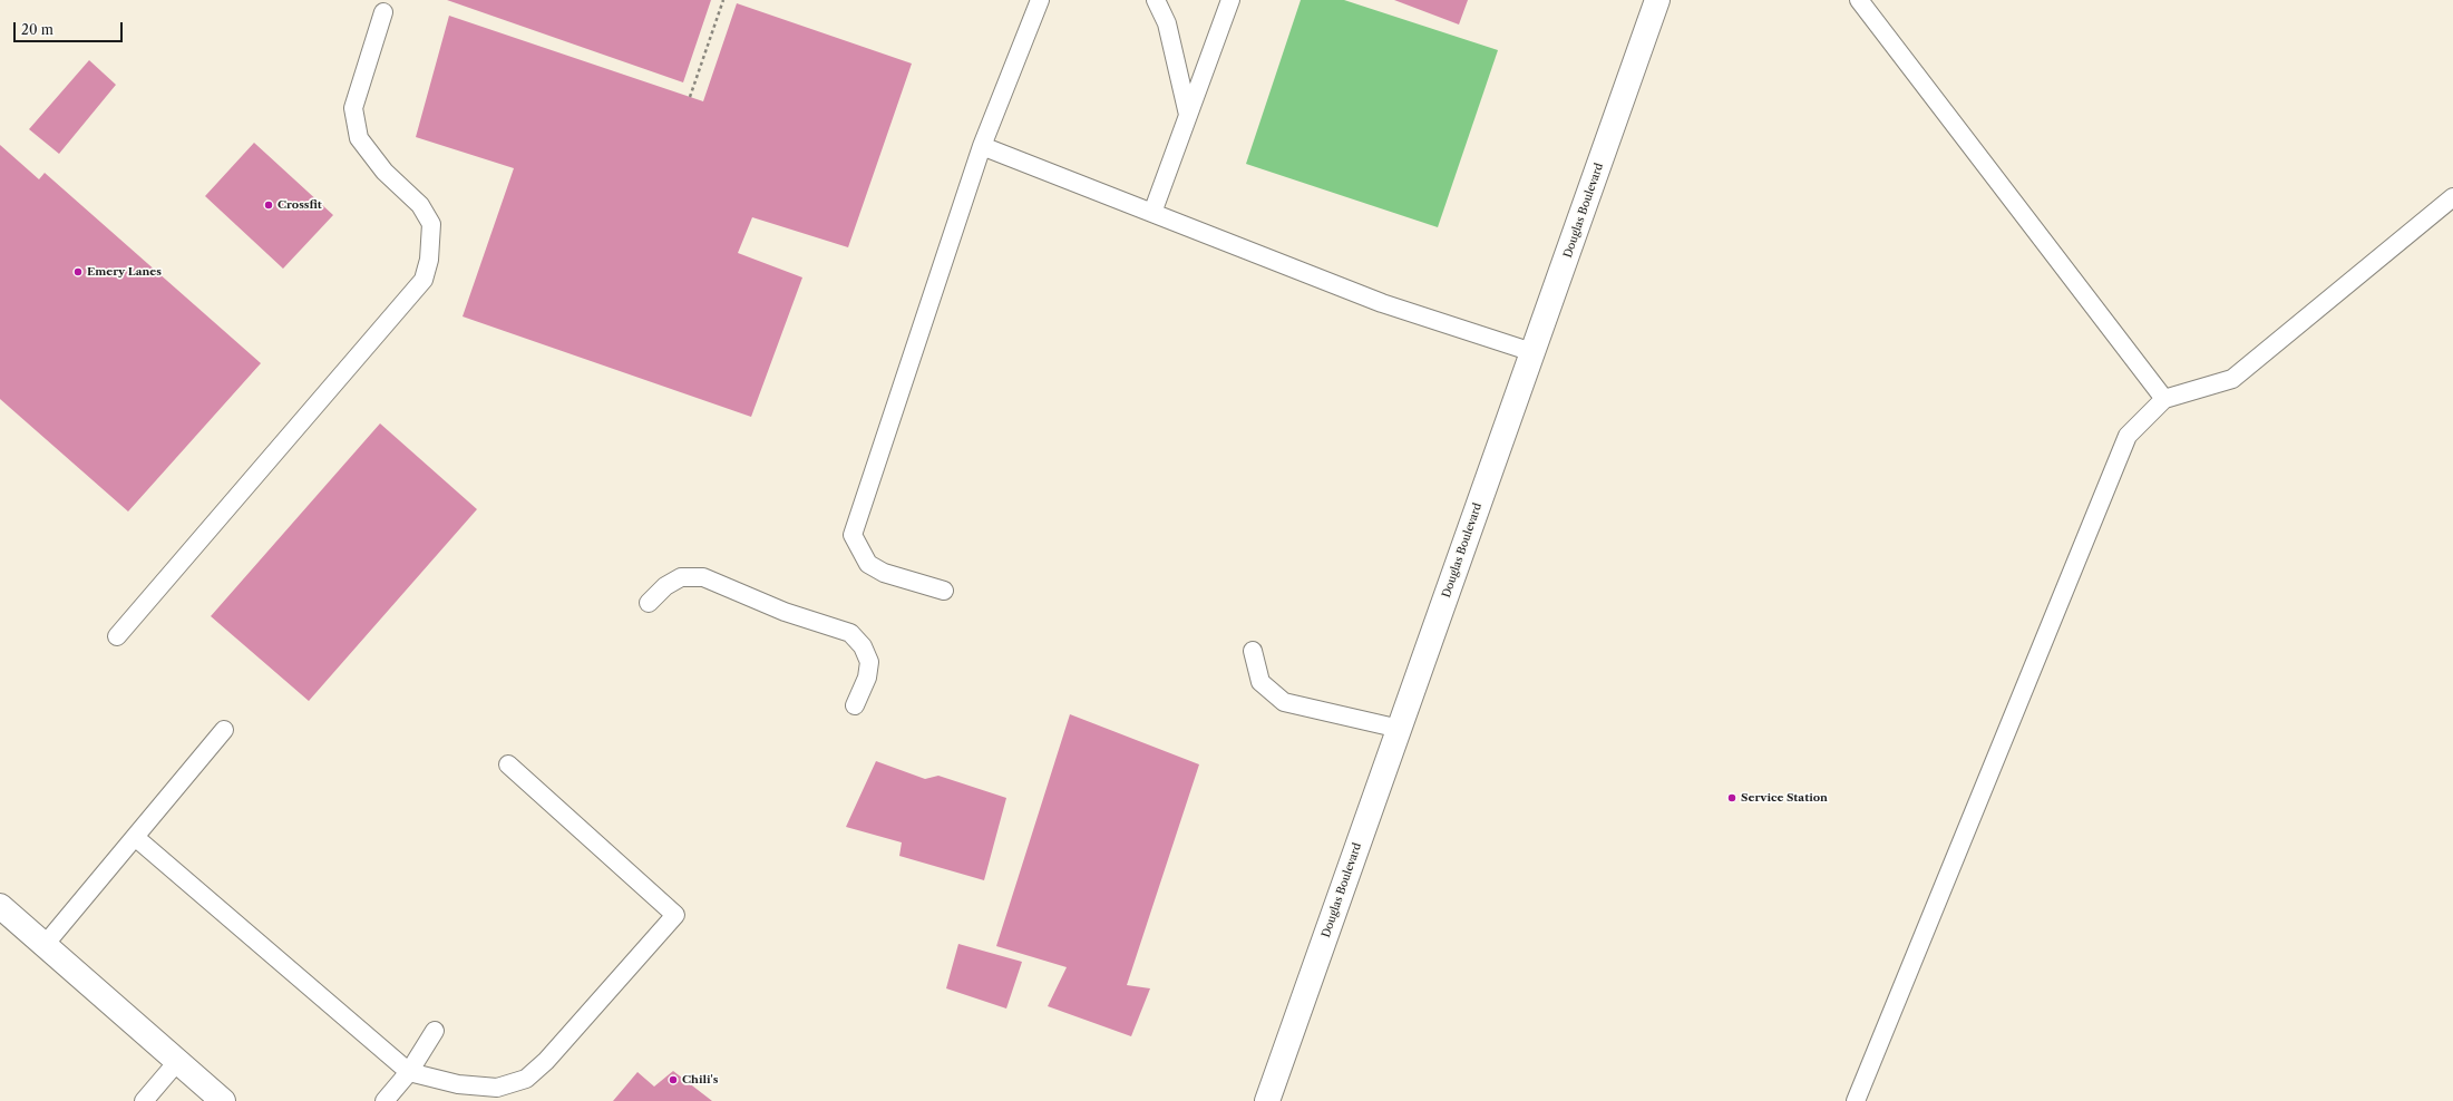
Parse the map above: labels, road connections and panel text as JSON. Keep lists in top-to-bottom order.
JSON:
{
  "streets": {
    "street": ["Douglas Boulevard"]
  },
  "places": [
    "Crossfit",
    "Emery Lanes",
    "Service Station",
    "Chili's"
  ],
  "scale_bar": "20 m"
}
